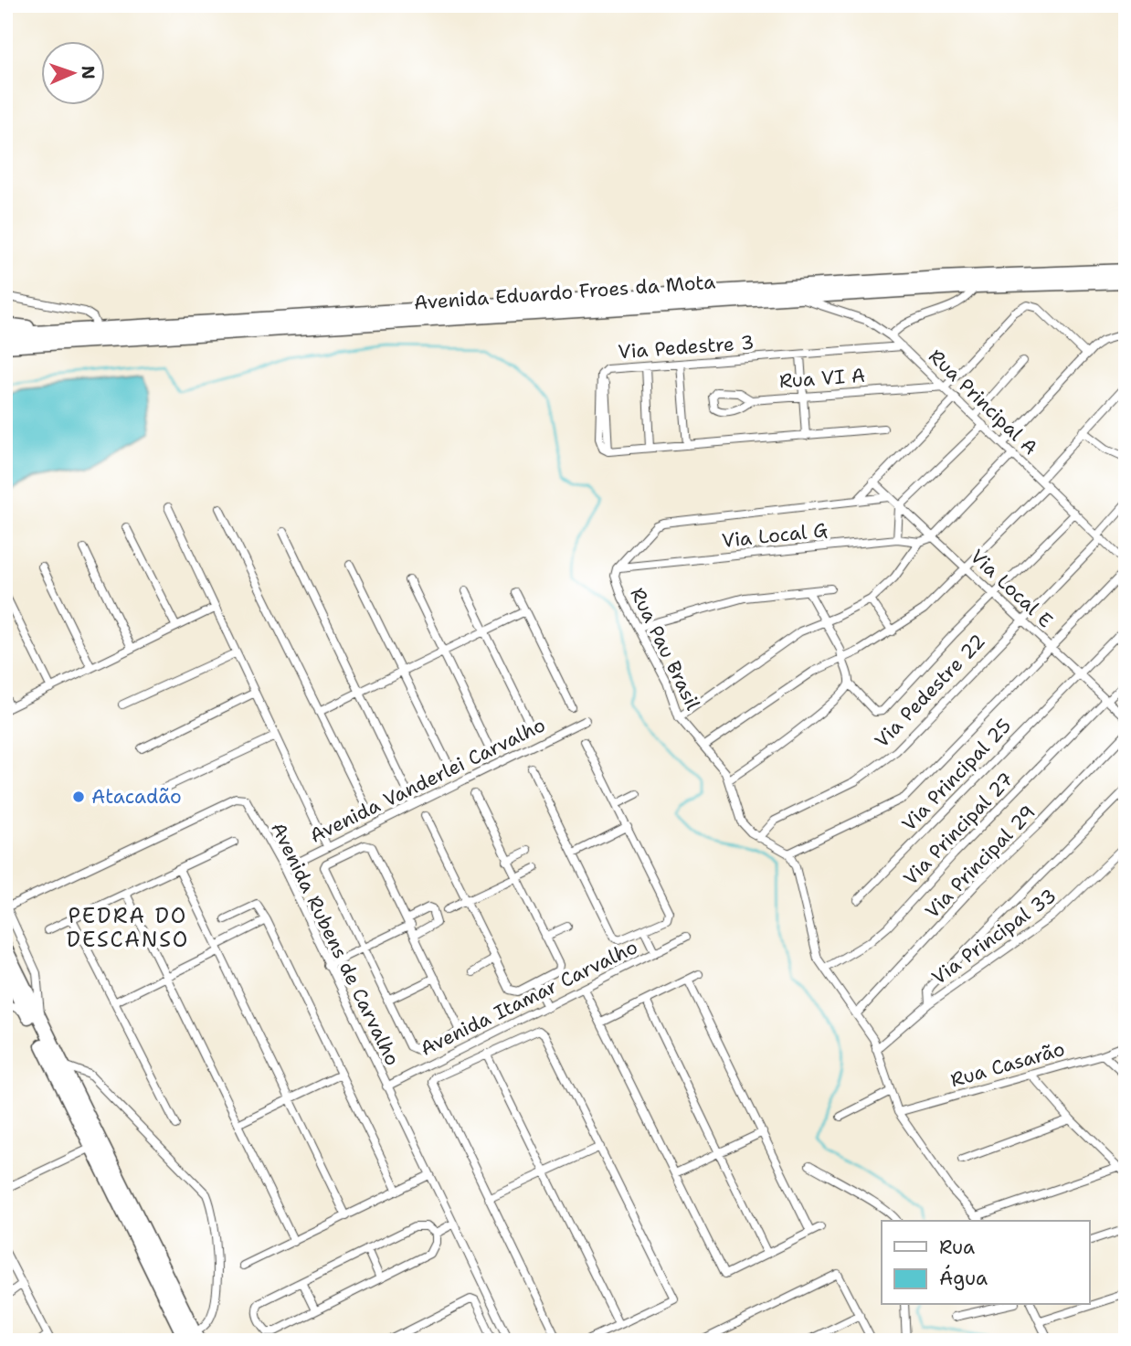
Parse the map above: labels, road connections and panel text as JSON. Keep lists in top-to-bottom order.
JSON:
{
  "streets": {
    "highway": ["Avenida Eduardo Froes da Mota"],
    "street": [
      "Via Pedestre 3",
      "Rua VI A",
      "Rua Principal A",
      "Via Local G",
      "Via Local E",
      "Rua Pau Brasil",
      "Via Pedestre 22",
      "Via Principal 25",
      "Avenida Vanderlei Carvalho",
      "Via Principal 27",
      "Via Principal 29",
      "Via Principal 33",
      "Avenida Rubens de Carvalho",
      "Avenida Itamar Carvalho",
      "Rua Casarão"
    ]
  },
  "crossings": [
    ["Avenida Eduardo Froes da Mota", "Rua Principal A"],
    ["Via Pedestre 3", "Rua Principal A"],
    ["Rua VI A", "Rua Principal A"],
    ["Rua Principal A", "Via Pedestre 22"],
    ["Via Local G", "Via Local E"],
    ["Via Local G", "Rua Pau Brasil"],
    ["Via Local E", "Via Pedestre 22"],
    ["Via Local E", "Via Principal 25"],
    ["Via Local E", "Via Principal 27"],
    ["Rua Pau Brasil", "Via Pedestre 22"],
    ["Avenida Vanderlei Carvalho", "Avenida Rubens de Carvalho"],
    ["Avenida Rubens de Carvalho", "Avenida Itamar Carvalho"]
  ],
  "districts": ["PEDRA DO DESCANSO"],
  "places": ["Atacadão"],
  "legend": ["Rua", "Água"],
  "north": "right"
}
